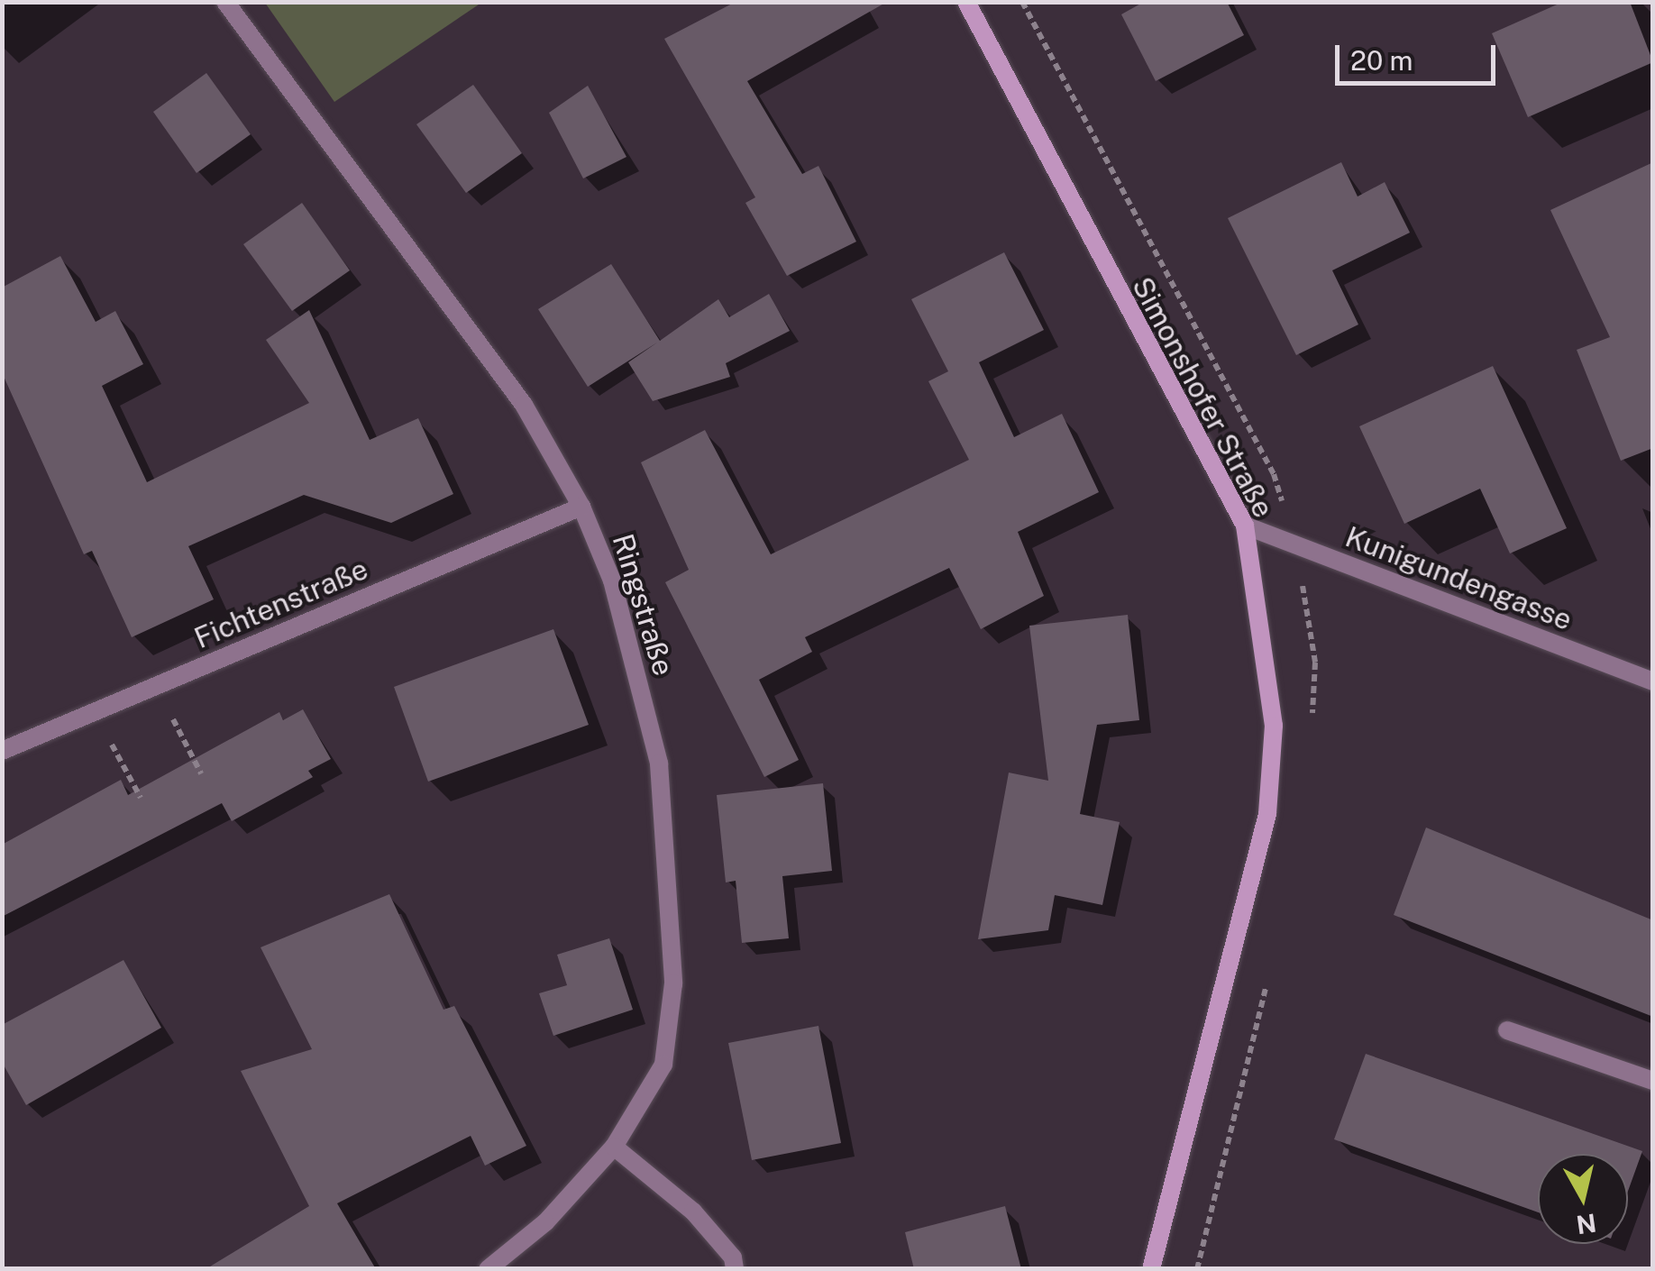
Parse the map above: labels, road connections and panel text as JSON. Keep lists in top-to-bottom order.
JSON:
{
  "streets": {
    "street": [
      "Simonshofer Straße",
      "Kunigundengasse",
      "Fichtenstraße",
      "Ringstraße"
    ]
  },
  "crossings": [
    ["Simonshofer Straße", "Kunigundengasse"],
    ["Fichtenstraße", "Ringstraße"]
  ],
  "scale_bar": "20 m",
  "north": "bottom"
}
